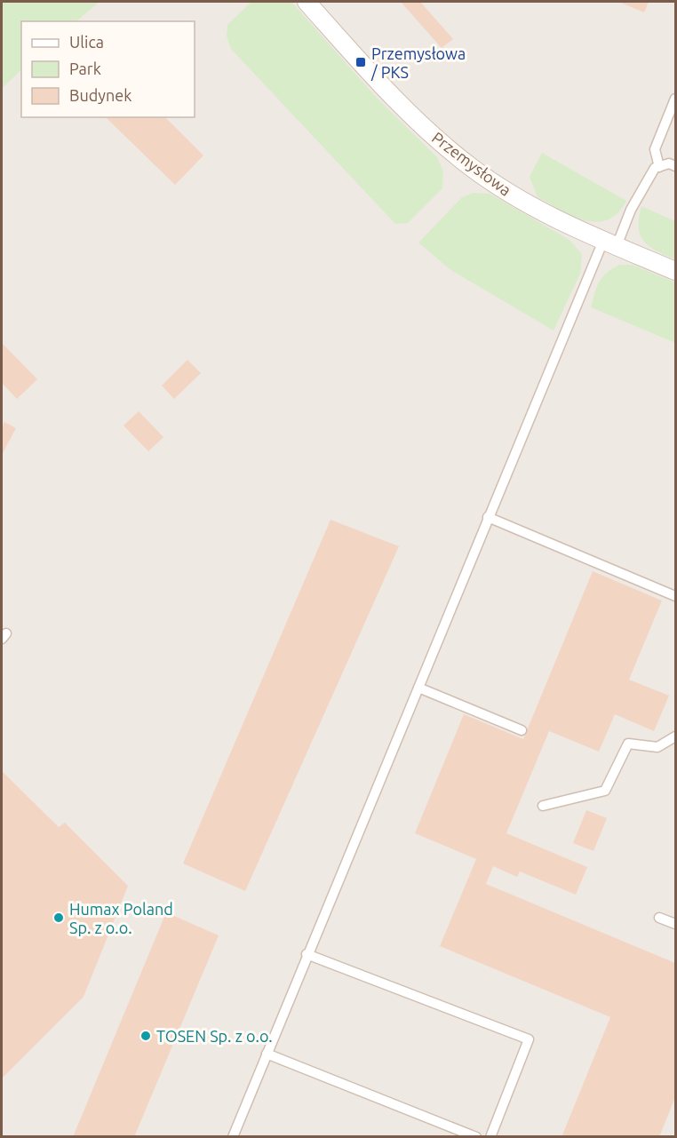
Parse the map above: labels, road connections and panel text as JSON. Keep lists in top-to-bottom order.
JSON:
{
  "streets": {
    "street": ["Przemysłowa"]
  },
  "places": {
    "transit": ["Przemysłowa / PKS"],
    "other": ["Humax Poland Sp. z o.o.", "TOSEN Sp. z o.o."]
  },
  "legend": ["Ulica", "Park", "Budynek"]
}
